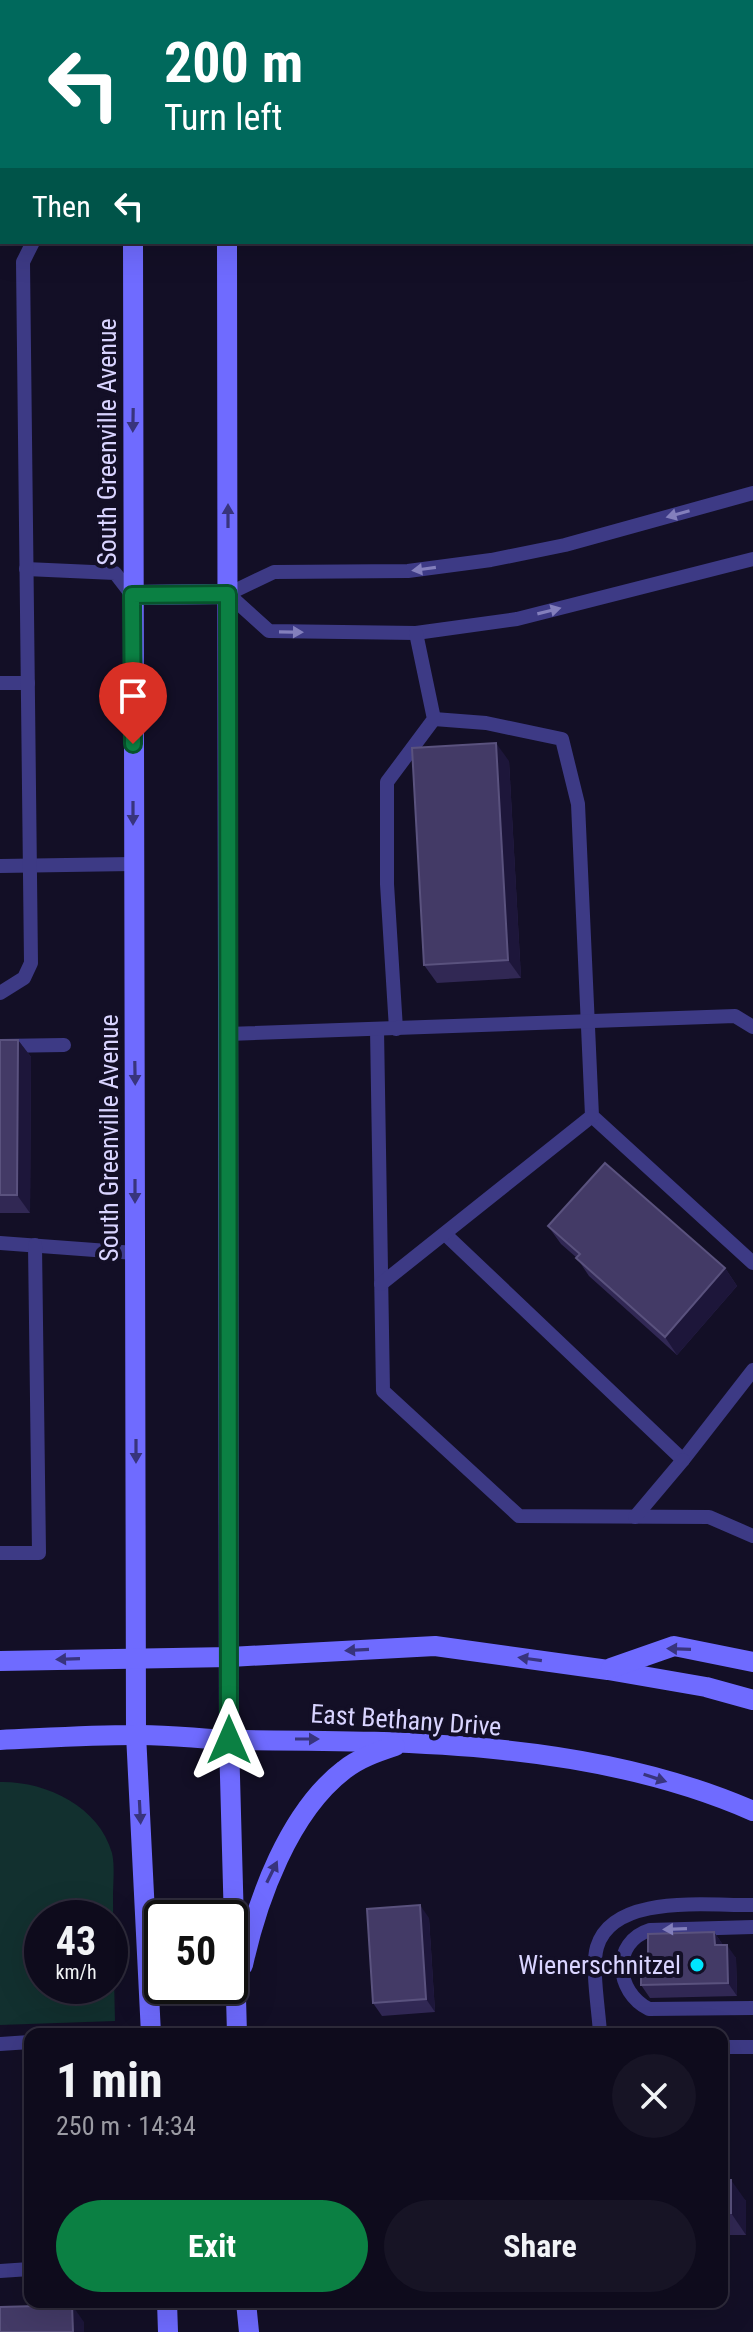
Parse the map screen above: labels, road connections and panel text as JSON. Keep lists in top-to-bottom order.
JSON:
{
  "streets": {
    "main road": ["South Greenville Avenue", "East Bethany Drive"]
  },
  "crossings": [
    ["South Greenville Avenue", "East Bethany Drive"]
  ],
  "places": ["Wienerschnitzel"],
  "page": {
    "turn": ["200 m", "Turn left"],
    "then": "Then",
    "speed": "43 km/h",
    "limit": "50",
    "heading": ["1 min", "250 m · 14:34"],
    "buttons": ["Exit", "Share"]
  }
}
